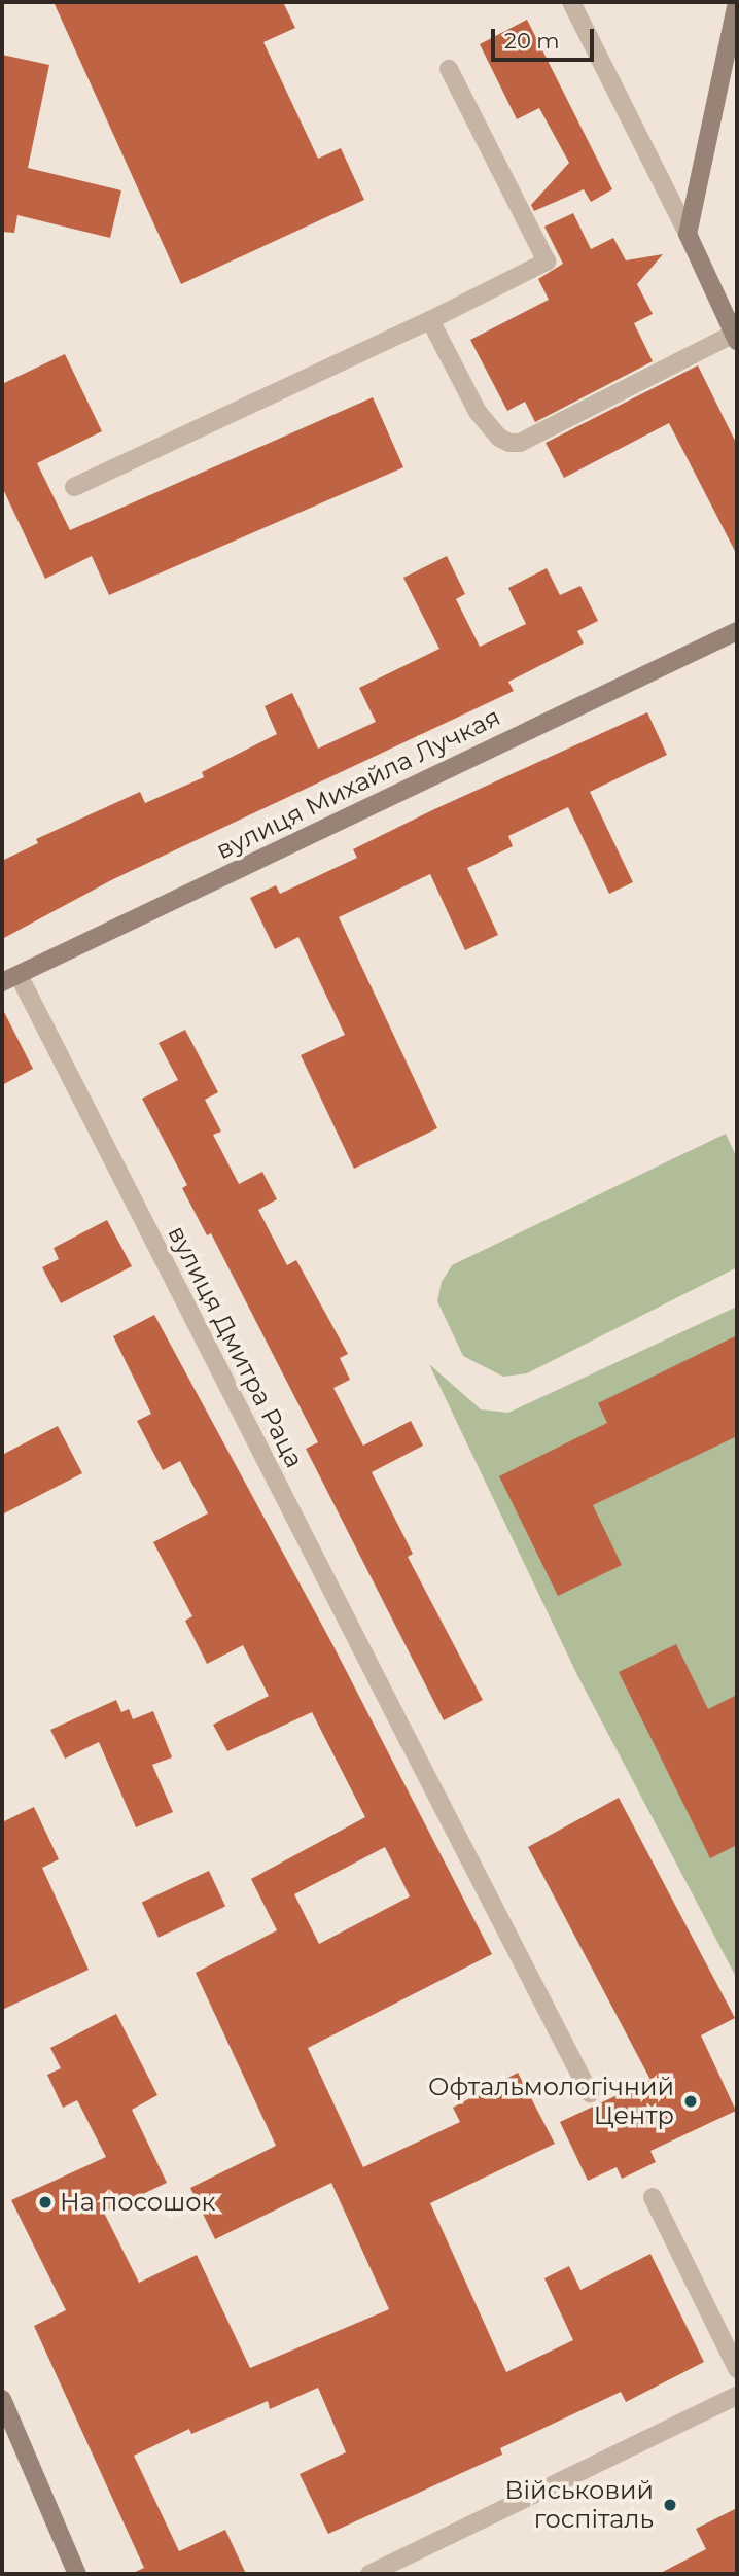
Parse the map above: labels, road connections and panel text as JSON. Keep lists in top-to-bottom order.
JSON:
{
  "streets": {
    "street": ["вулиця Михайла Лучкая", "вулиця Дмитра Раца"]
  },
  "crossings": [
    ["вулиця Михайла Лучкая", "вулиця Дмитра Раца"]
  ],
  "places": ["Офтальмологічний Центр", "На посошок", "Військовий госпіталь"],
  "scale_bar": "20 m"
}
